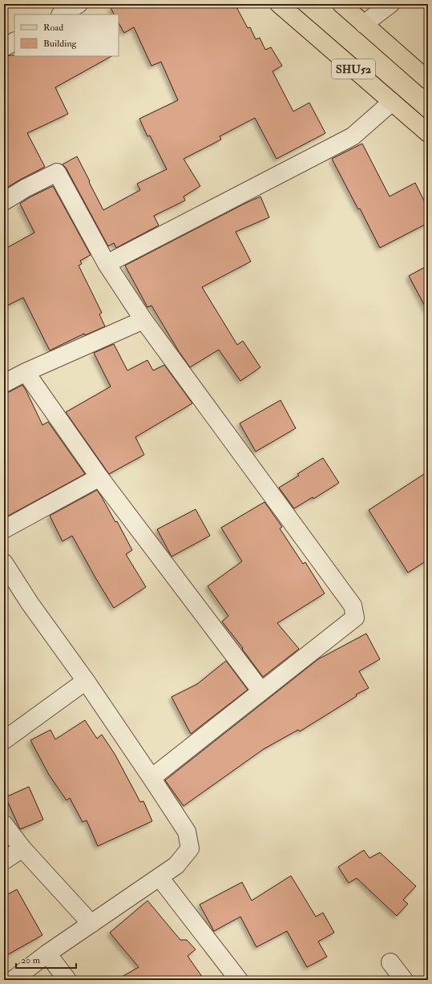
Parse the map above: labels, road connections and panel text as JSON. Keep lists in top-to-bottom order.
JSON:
{
  "streets": {
    "main road": ["SHU52"]
  },
  "legend": ["Road", "Building"],
  "scale_bar": "20 m"
}
